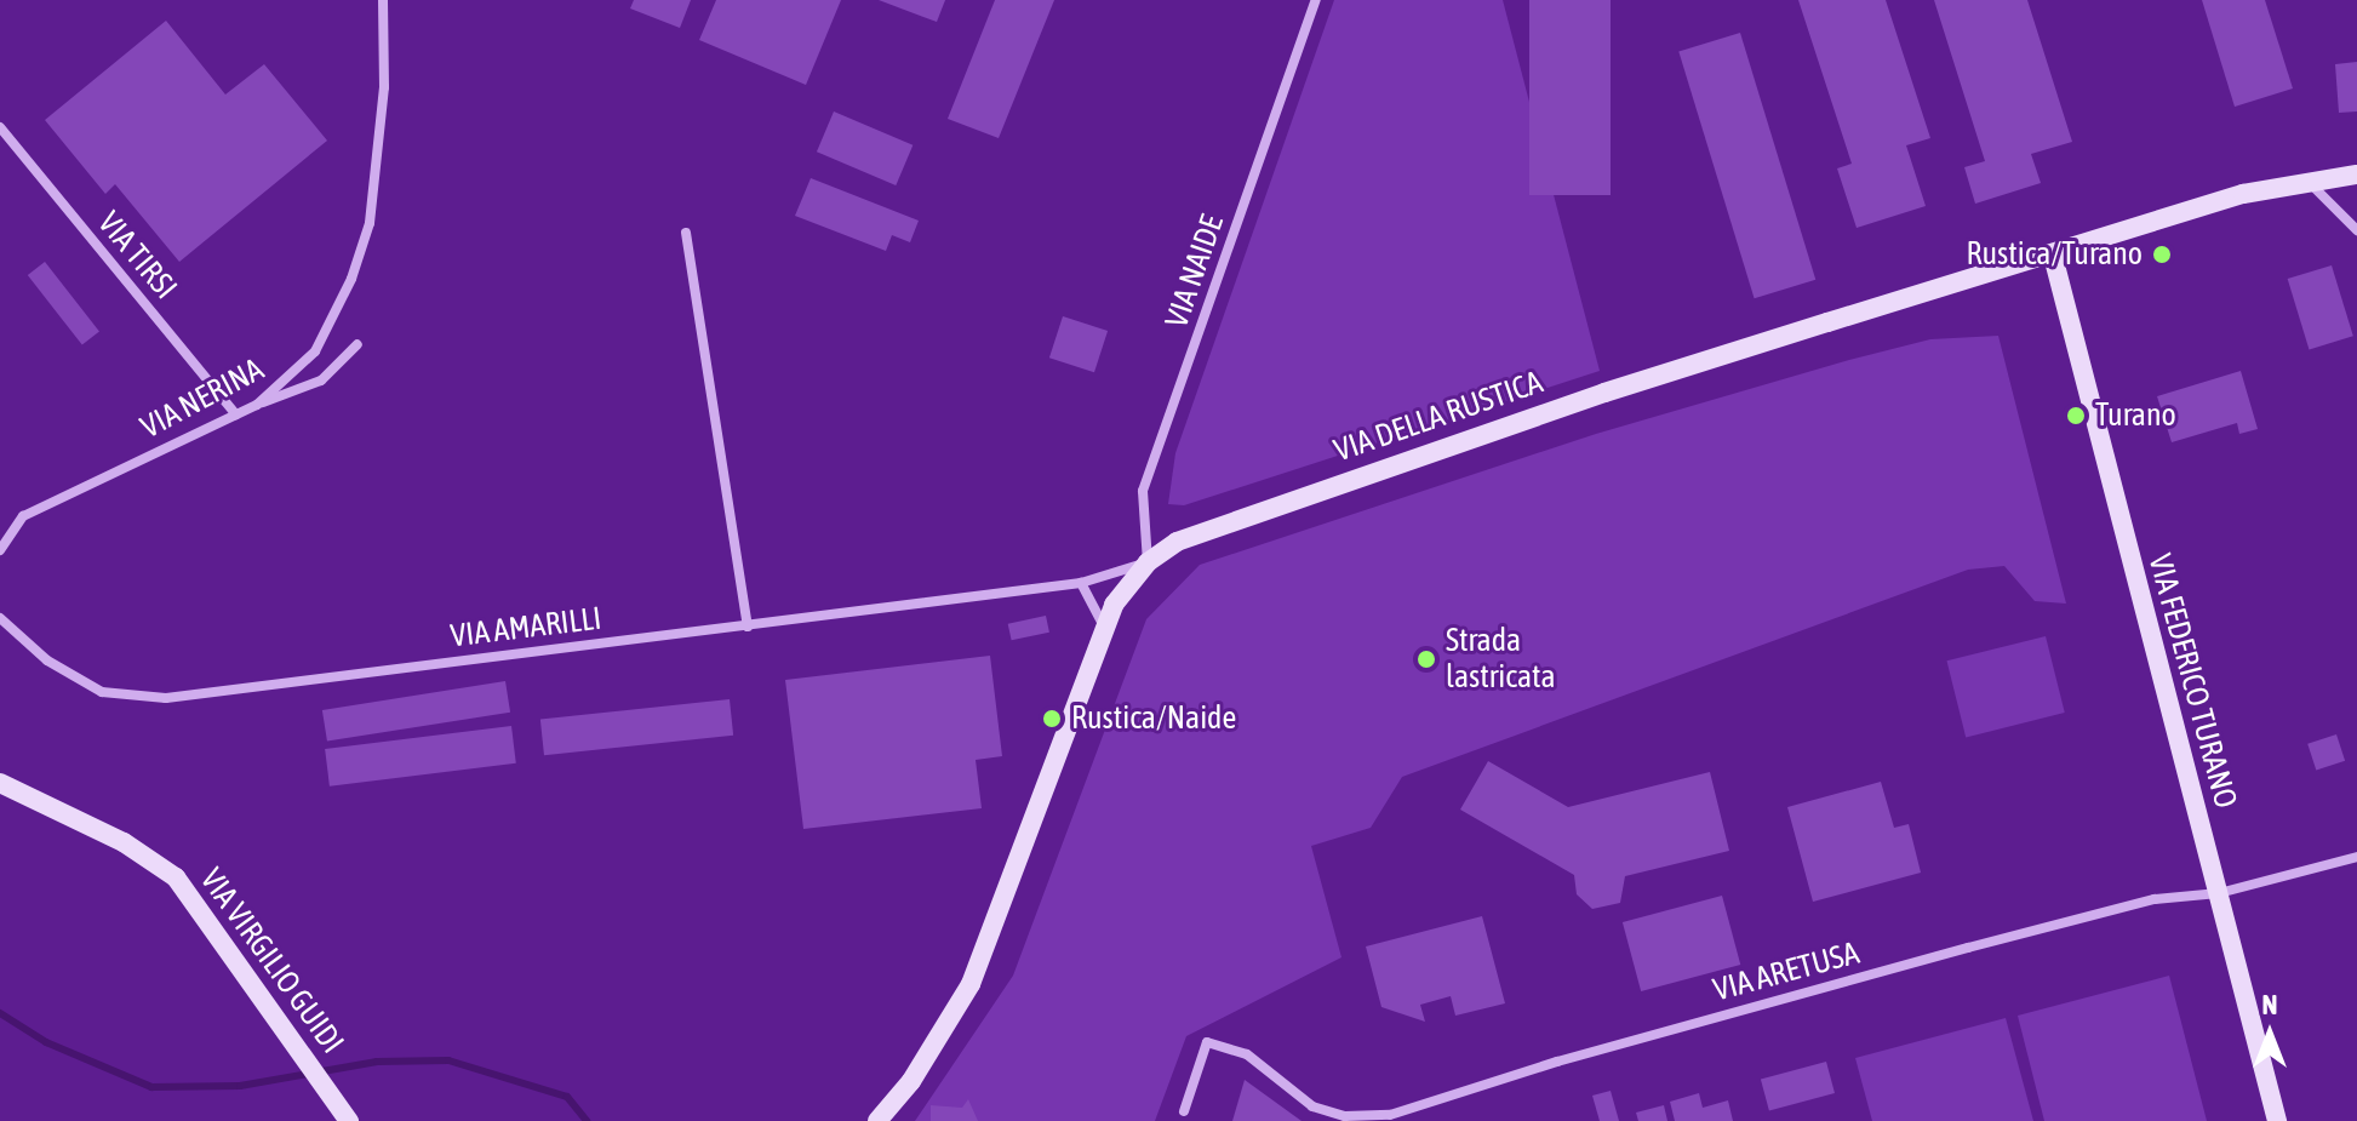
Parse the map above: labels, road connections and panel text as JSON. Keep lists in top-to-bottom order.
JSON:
{
  "streets": {
    "street": [
      "VIA TIRSI",
      "VIA NAIDE",
      "VIA NERINA",
      "VIA DELLA RUSTICA",
      "VIA AMARILLI",
      "VIA FEDERICO TURANO",
      "VIA VIRGILIO GUIDI",
      "VIA ARETUSA"
    ]
  },
  "crossings": [
    ["VIA TIRSI", "VIA NERINA"],
    ["VIA NAIDE", "VIA DELLA RUSTICA"],
    ["VIA NAIDE", "VIA AMARILLI"],
    ["VIA DELLA RUSTICA", "VIA AMARILLI"],
    ["VIA DELLA RUSTICA", "VIA FEDERICO TURANO"],
    ["VIA FEDERICO TURANO", "VIA ARETUSA"]
  ],
  "places": [
    "Rustica/Turano",
    "Turano",
    "Strada lastricata",
    "Rustica/Naide"
  ],
  "north": "top"
}
